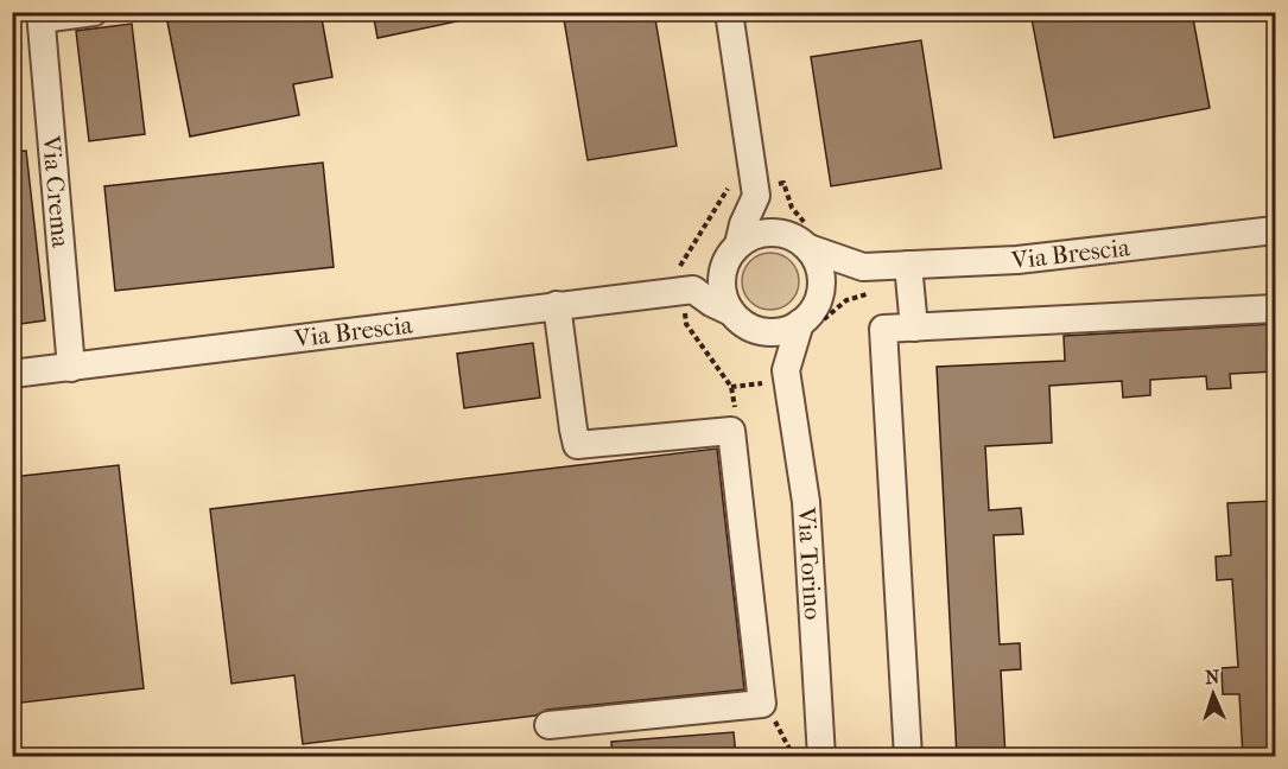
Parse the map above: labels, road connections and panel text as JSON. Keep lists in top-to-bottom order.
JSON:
{
  "streets": {
    "street": ["Via Crema", "Via Brescia", "Via Torino"]
  },
  "crossings": [
    ["Via Crema", "Via Brescia"],
    ["Via Brescia", "Via Torino"]
  ],
  "north": "top"
}
